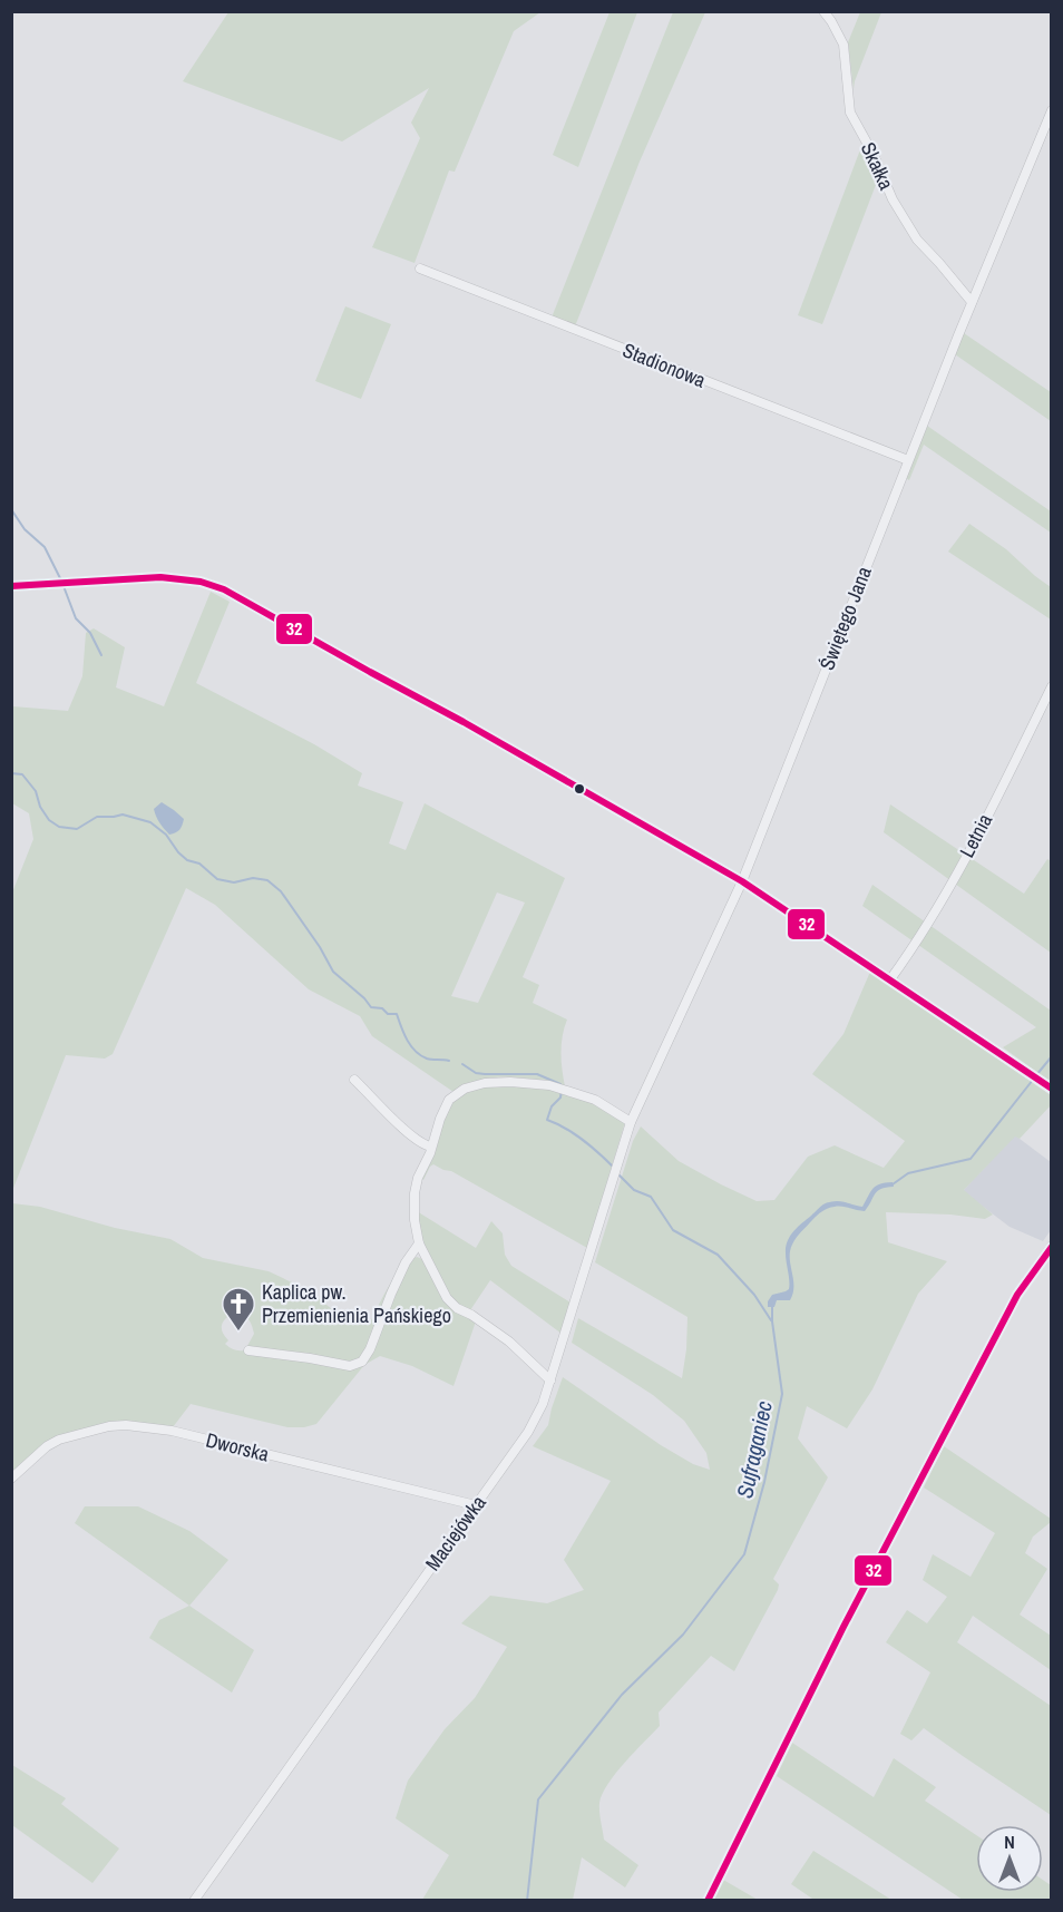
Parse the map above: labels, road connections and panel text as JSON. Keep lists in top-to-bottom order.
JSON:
{
  "streets": {
    "street": [
      "Skałka",
      "Stadionowa",
      "Świętego Jana",
      "Letnia",
      "Dworska",
      "Maciejówka"
    ]
  },
  "crossings": [
    ["Skałka", "Świętego Jana"],
    ["Stadionowa", "Świętego Jana"],
    ["Świętego Jana", "Maciejówka"],
    ["Dworska", "Maciejówka"]
  ],
  "water": ["Sufraganiec"],
  "places": {
    "church": ["Kaplica pw. Przemienienia Pańskiego"]
  },
  "lines": ["transit line 32"],
  "north": "top"
}
